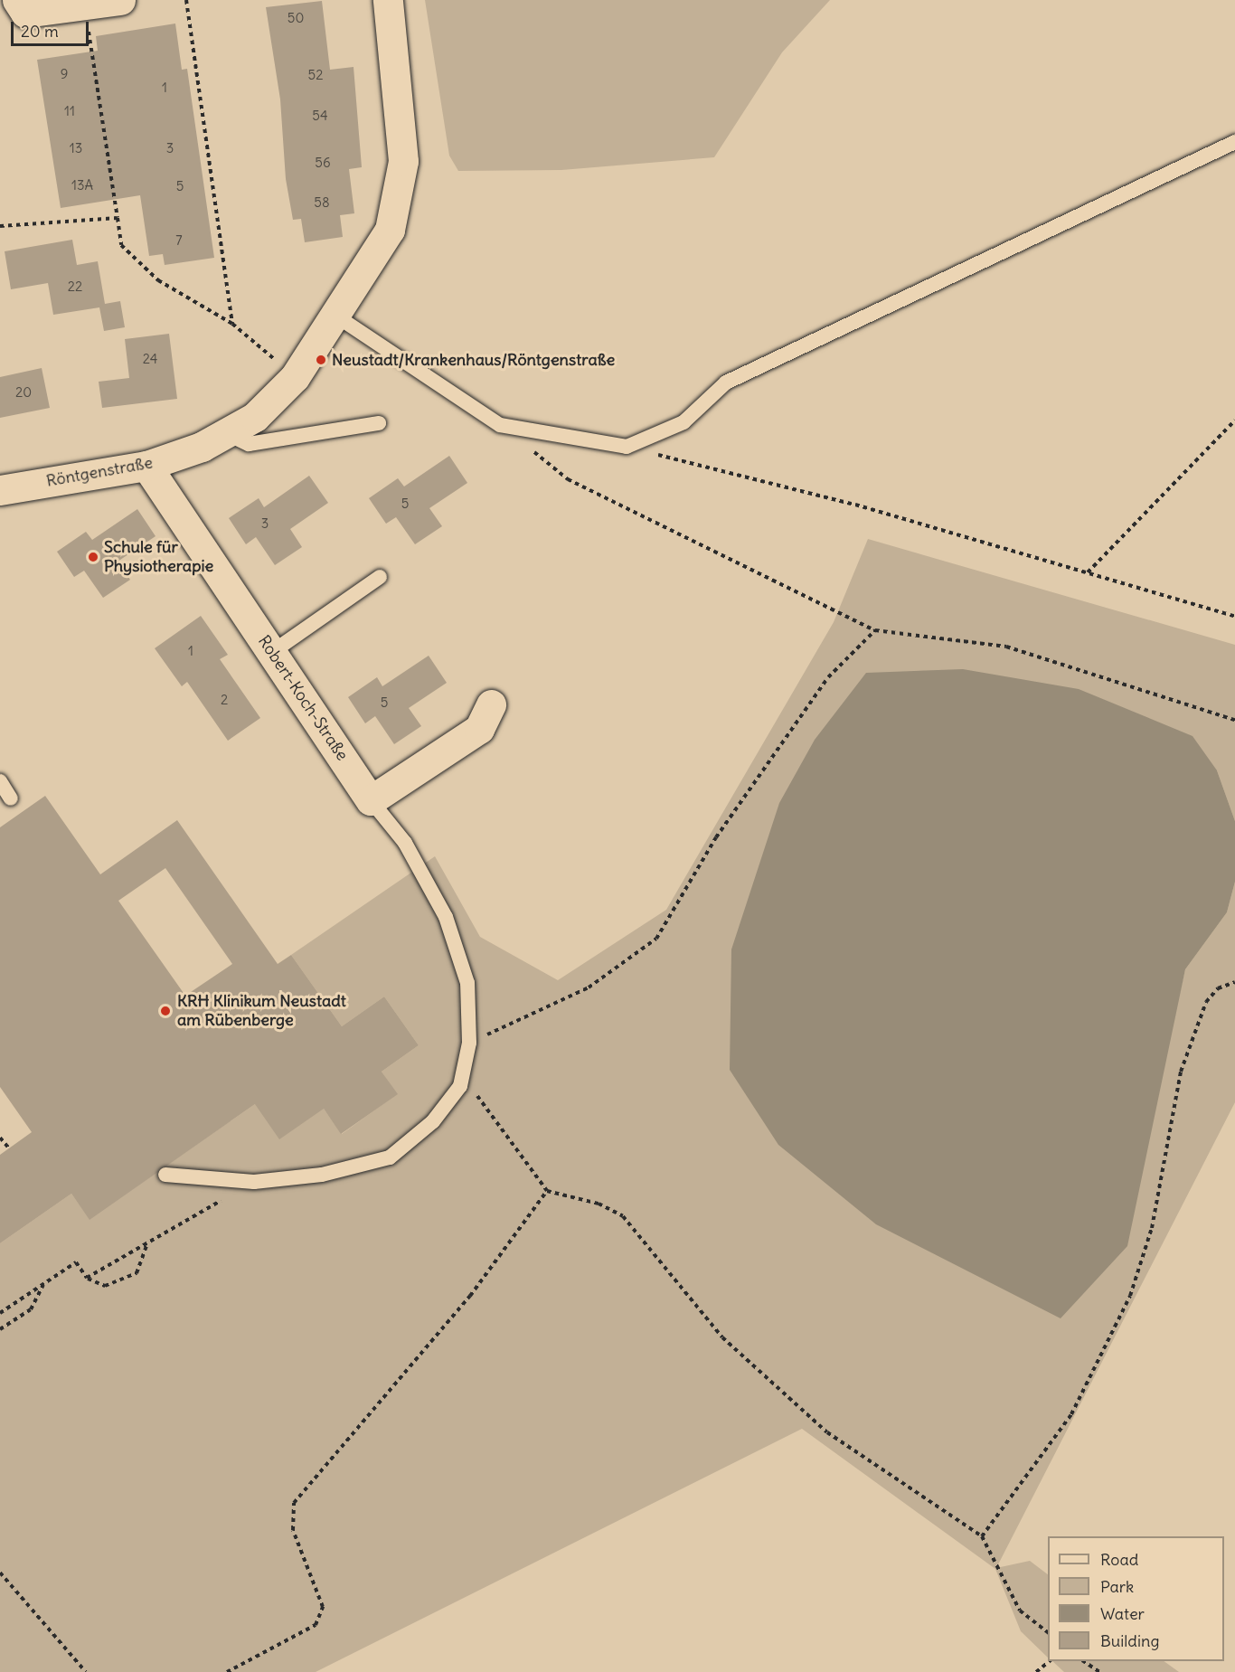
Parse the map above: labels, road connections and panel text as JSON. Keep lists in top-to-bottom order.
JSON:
{
  "streets": {
    "street": ["Röntgenstraße", "Robert-Koch-Straße"]
  },
  "crossings": [
    ["Röntgenstraße", "Robert-Koch-Straße"]
  ],
  "places": ["Neustadt/Krankenhaus/Röntgenstraße", "Schule für Physiotherapie", "KRH Klinikum Neustadt am Rübenberge"],
  "house_numbers": [
    "50",
    "9",
    "52",
    "1",
    "11",
    "54",
    "13",
    "3",
    "56",
    "13A",
    "5",
    "58",
    "7",
    "22",
    "24",
    "20",
    "5",
    "3",
    "1",
    "2",
    "5"
  ],
  "legend": [
    "Road",
    "Park",
    "Water",
    "Building"
  ],
  "scale_bar": "20 m"
}
